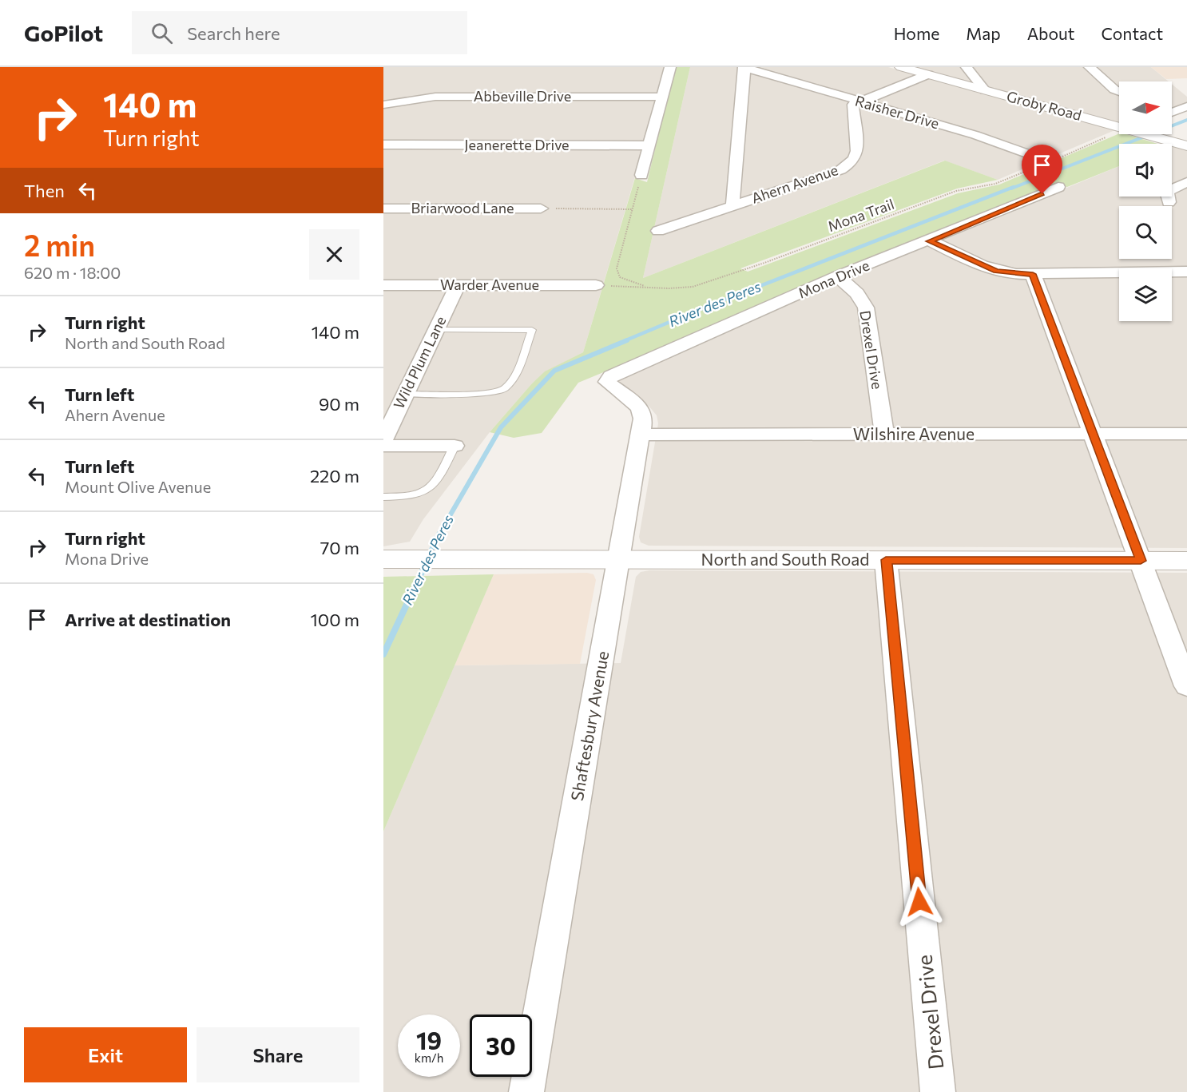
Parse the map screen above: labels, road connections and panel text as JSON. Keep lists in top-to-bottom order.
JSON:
{
  "streets": {
    "street": [
      "Abbeville Drive",
      "Groby Road",
      "Raisher Drive",
      "Jeanerette Drive",
      "Ahern Avenue",
      "Briarwood Lane",
      "Mona Drive",
      "Warder Avenue",
      "Drexel Drive",
      "Wild Plum Lane",
      "Wilshire Avenue",
      "North and South Road",
      "Shaftesbury Avenue"
    ],
    "path": ["Mona Trail"]
  },
  "crossings": [
    ["Raisher Drive", "Ahern Avenue"],
    ["Raisher Drive", "Mona Trail"],
    ["Mona Trail", "Warder Avenue"],
    ["Mona Drive", "Drexel Drive"],
    ["Mona Drive", "Shaftesbury Avenue"],
    ["Warder Avenue", "Wild Plum Lane"],
    ["Drexel Drive", "Wilshire Avenue"],
    ["Drexel Drive", "North and South Road"],
    ["Wilshire Avenue", "Shaftesbury Avenue"],
    ["North and South Road", "Shaftesbury Avenue"]
  ],
  "water": ["River des Peres"],
  "north": "right",
  "page": {
    "header": "GoPilot",
    "search": "Search here",
    "nav": [
      "Home",
      "Map",
      "About",
      "Contact"
    ],
    "turn": ["140 m", "Turn right"],
    "then": "Then",
    "heading": ["2 min", "620 m · 18:00"],
    "list": [
      {
        "name": "Turn right",
        "note": "North and South Road",
        "value": "140 m"
      },
      {
        "name": "Turn left",
        "note": "Ahern Avenue",
        "value": "90 m"
      },
      {
        "name": "Turn left",
        "note": "Mount Olive Avenue",
        "value": "220 m"
      },
      {
        "name": "Turn right",
        "note": "Mona Drive",
        "value": "70 m"
      },
      {
        "name": "Arrive at destination",
        "value": "100 m"
      }
    ],
    "speed": "19 km/h",
    "limit": "30",
    "buttons": ["Exit", "Share"]
  }
}
